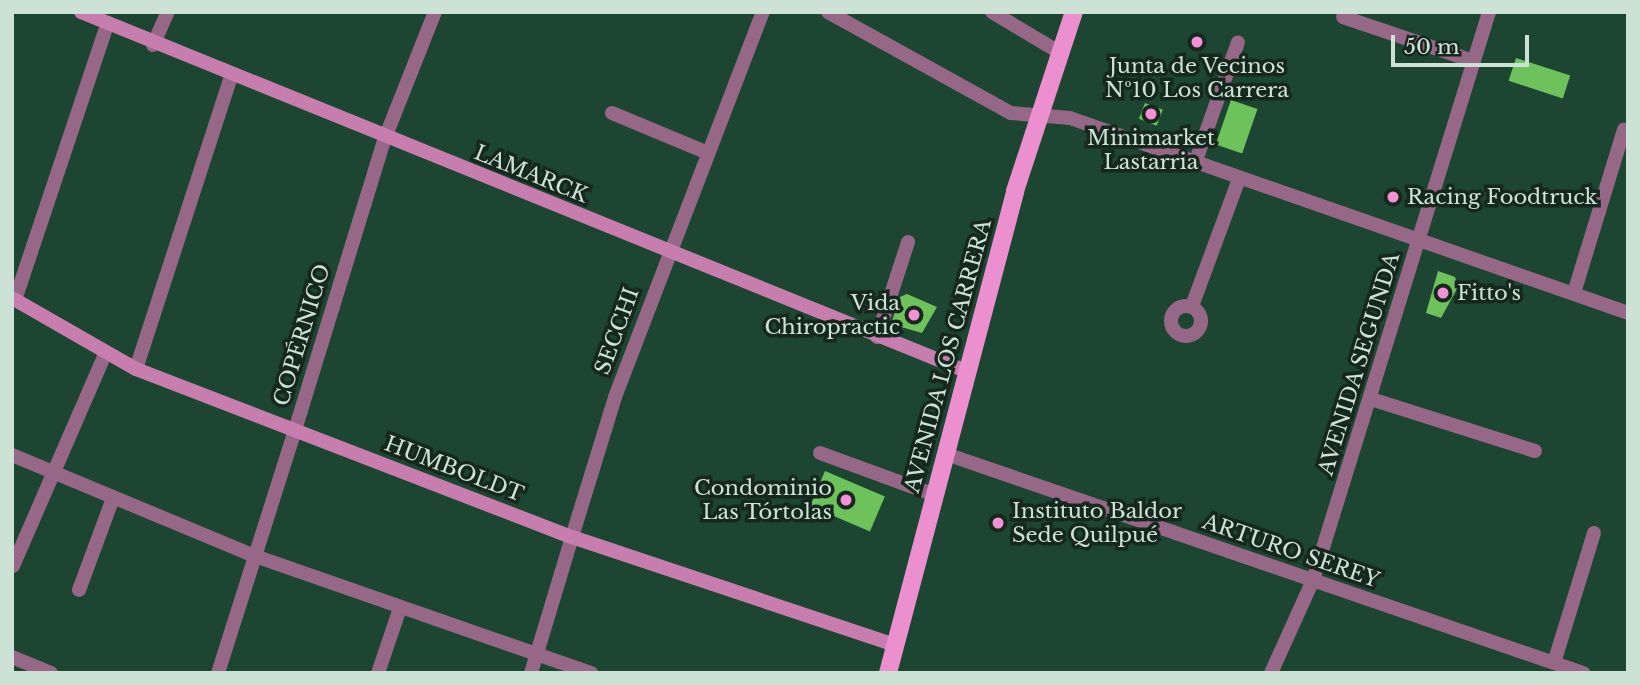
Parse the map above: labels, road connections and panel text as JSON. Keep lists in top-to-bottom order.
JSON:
{
  "streets": {
    "main road": ["LAMARCK", "AVENIDA LOS CARRERA", "HUMBOLDT"],
    "street": [
      "SECCHI",
      "COPÉRNICO",
      "AVENIDA SEGUNDA",
      "ARTURO SEREY"
    ]
  },
  "crossings": [
    ["LAMARCK", "SECCHI"],
    ["LAMARCK", "COPÉRNICO"],
    ["LAMARCK", "AVENIDA LOS CARRERA"],
    ["SECCHI", "HUMBOLDT"],
    ["COPÉRNICO", "HUMBOLDT"],
    ["AVENIDA LOS CARRERA", "HUMBOLDT"],
    ["AVENIDA LOS CARRERA", "ARTURO SEREY"],
    ["AVENIDA SEGUNDA", "ARTURO SEREY"]
  ],
  "places": [
    "Junta de Vecinos Nº10 Los Carrera",
    "Minimarket Lastarria",
    "Racing Foodtruck",
    "Fitto's",
    "Vida Chiropractic",
    "Condominio Las Tórtolas",
    "Instituto Baldor Sede Quilpué"
  ],
  "scale_bar": "50 m"
}
